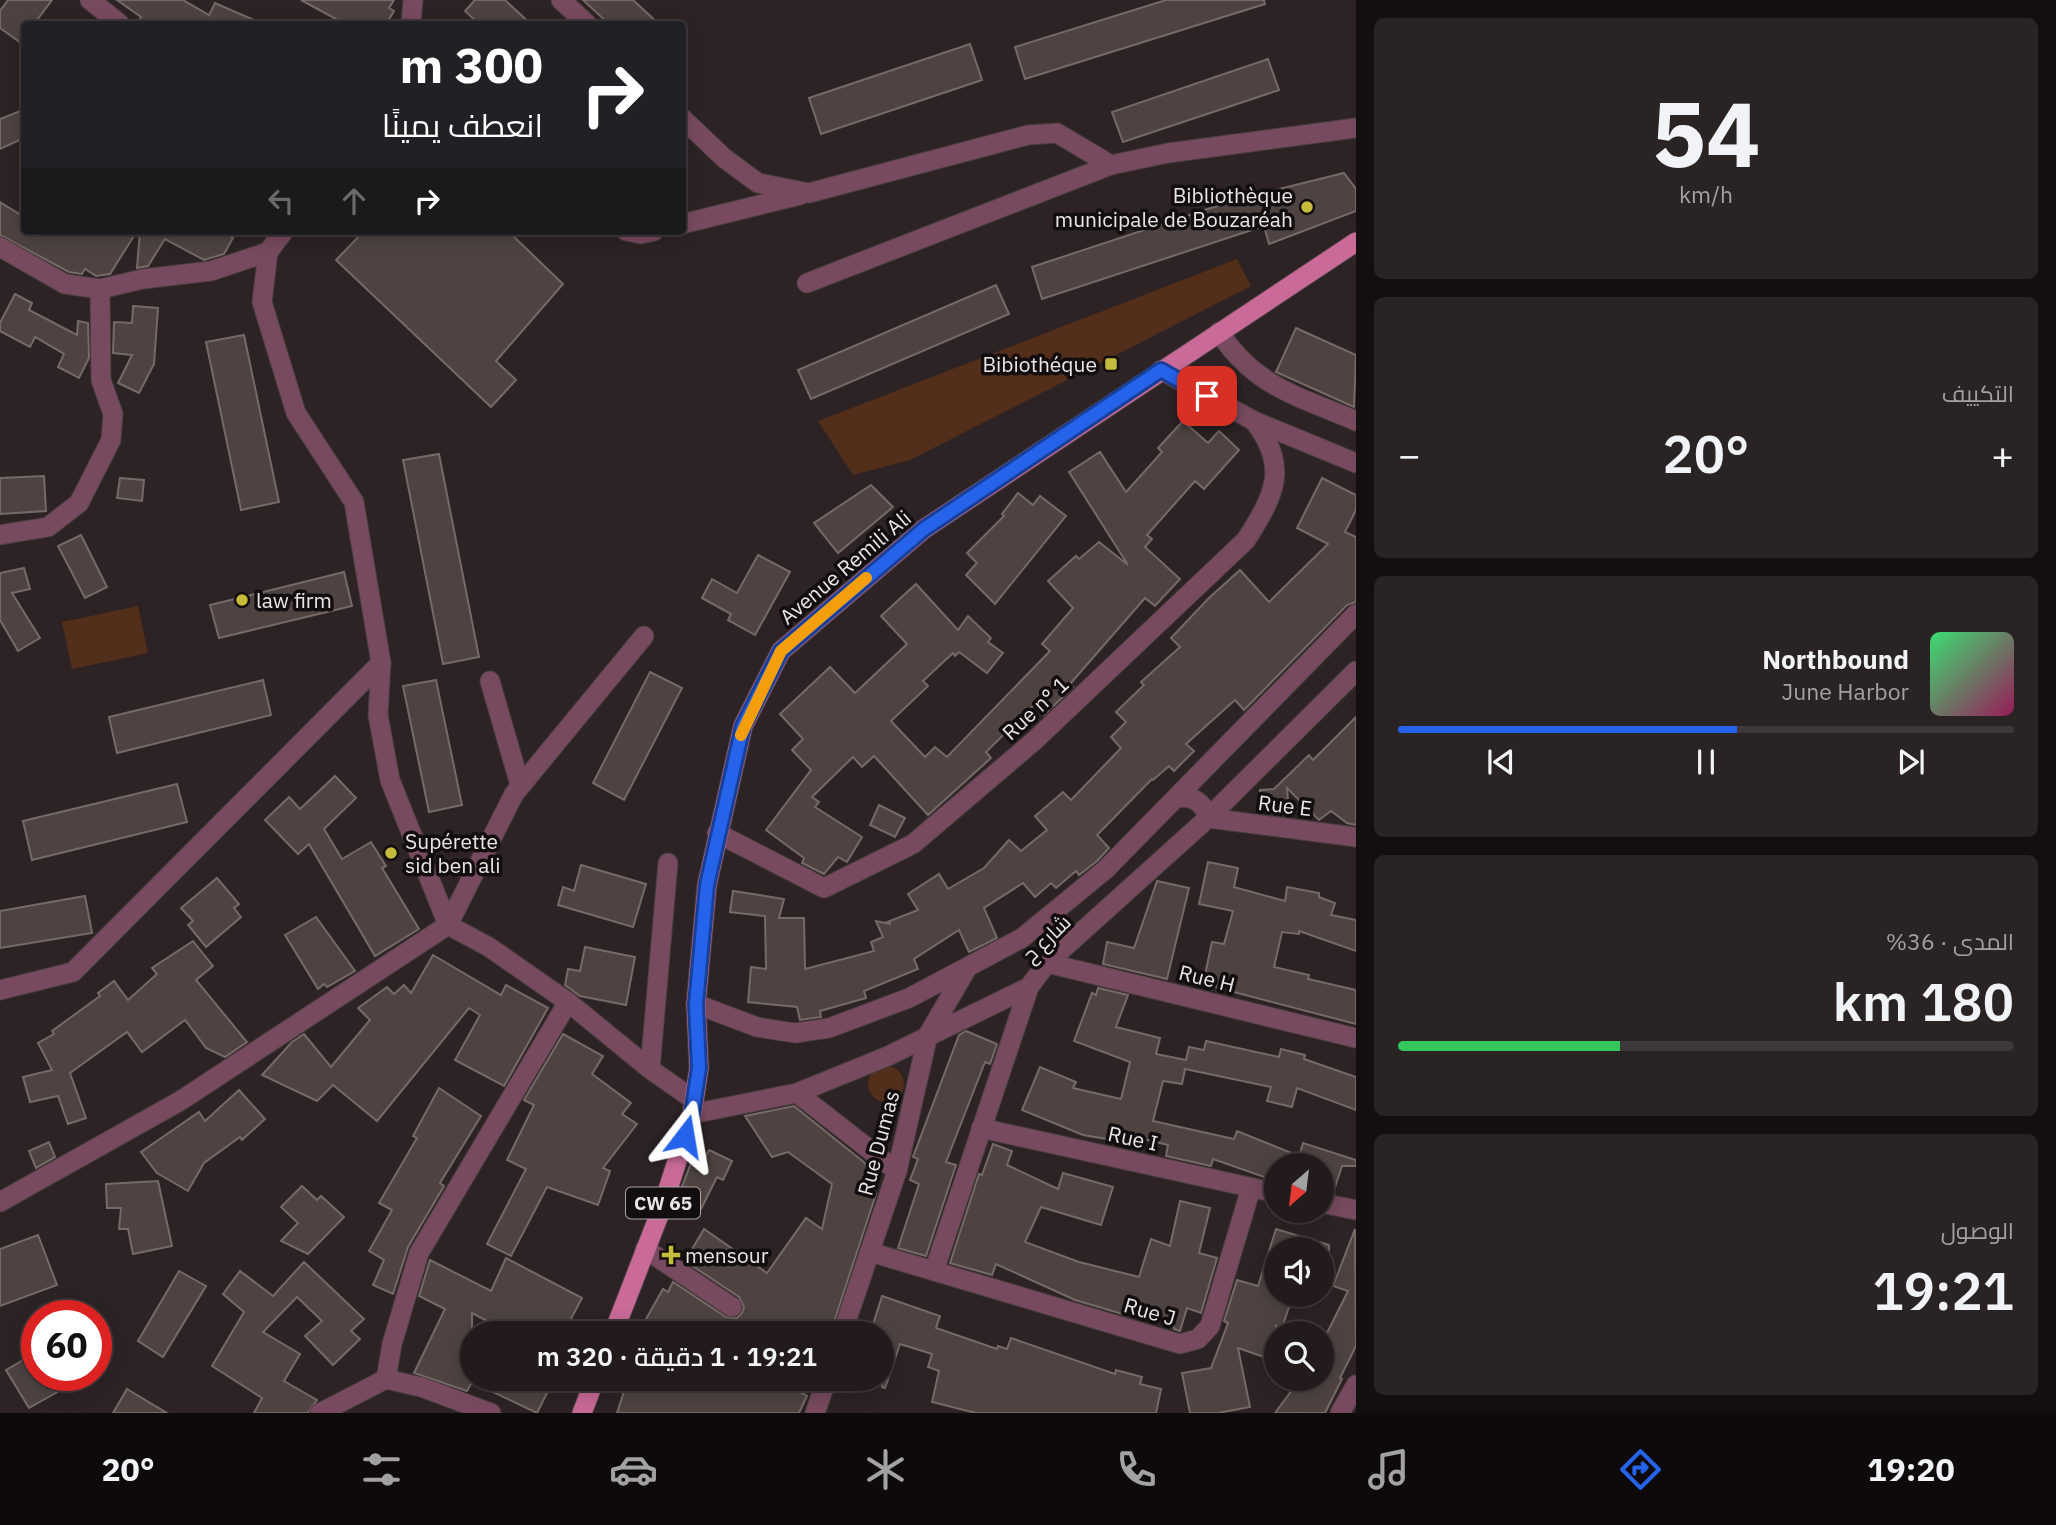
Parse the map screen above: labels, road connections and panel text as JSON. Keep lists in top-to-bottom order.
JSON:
{
  "streets": {
    "main road": ["Avenue Remili Ali", "CW 65"],
    "street": [
      "Rue n° 1",
      "Rue E",
      "شارع ح",
      "Rue H",
      "Rue I",
      "Rue Dumas",
      "Rue J"
    ]
  },
  "crossings": [
    ["Avenue Remili Ali", "Rue n° 1"],
    ["Avenue Remili Ali", "شارع ح"],
    ["Rue E", "شارع ح"],
    ["شارع ح", "Rue H"],
    ["شارع ح", "Rue Dumas"],
    ["Rue I", "Rue J"]
  ],
  "places": {
    "other": ["Bibliothèque municipale de Bouzaréah", "law firm", "Supérette sid ben ali"],
    "transit": ["Bibiothéque"],
    "health": ["mensour"]
  },
  "north": "bottom left",
  "page": {
    "tile": [
      ["54", "km/h"],
      "التكييف",
      ["المدى · 36%", "180 km"],
      ["الوصول", "19:21"]
    ],
    "turn": ["300 m", "انعطف يمينًا"],
    "heat": ["−", "20°", "+"],
    "song": ["Northbound", "June Harbor"],
    "limit": "60",
    "trip": "19:21 · 1 دقيقة · 320 m",
    "tabs": ["19:20", "20°"]
  }
}
